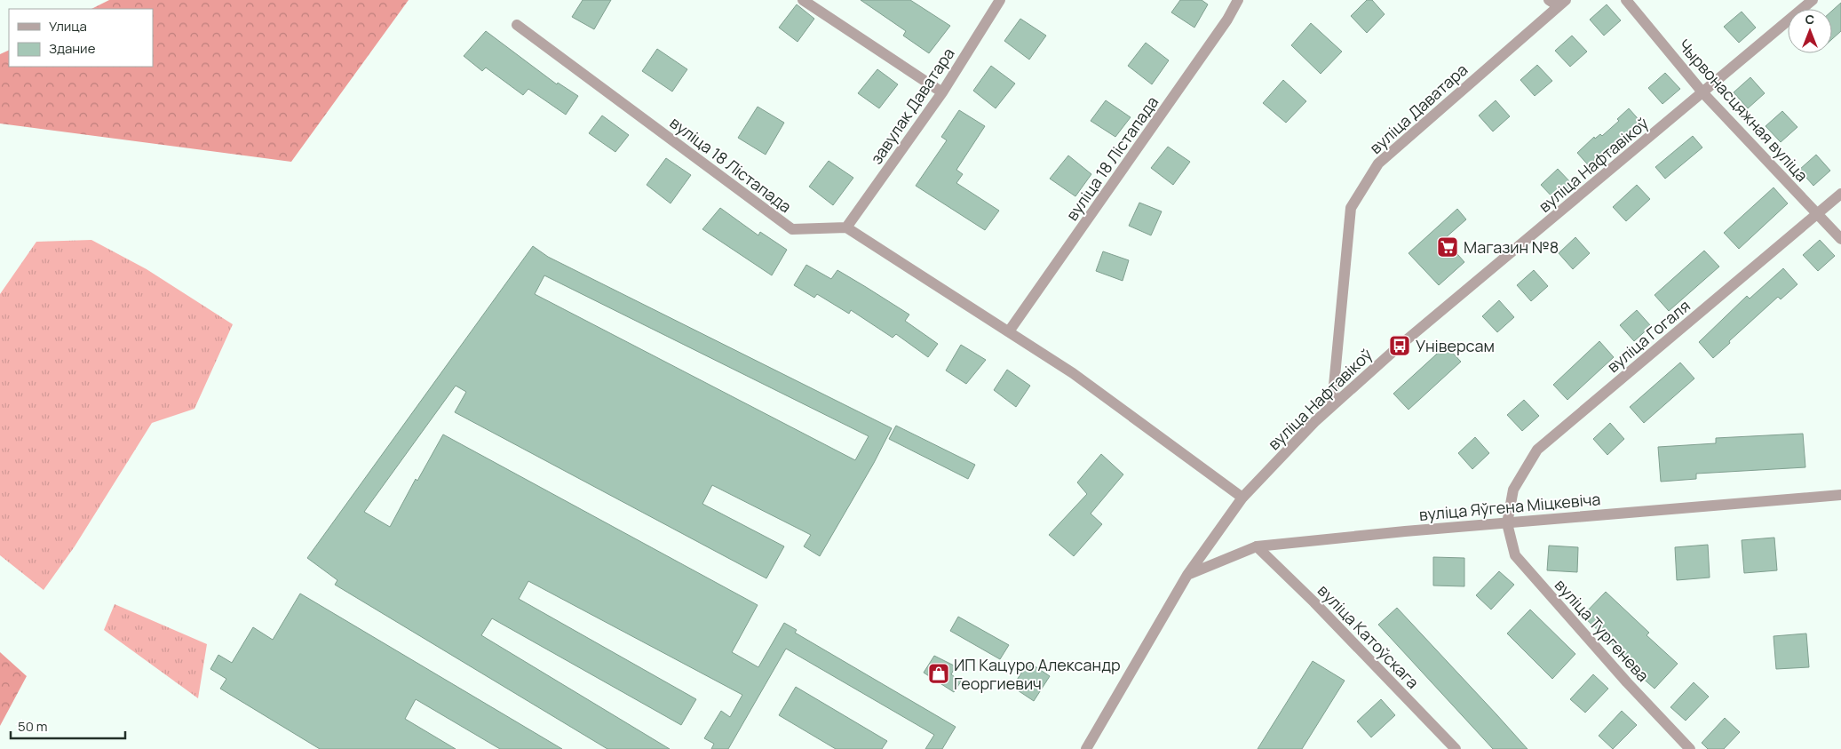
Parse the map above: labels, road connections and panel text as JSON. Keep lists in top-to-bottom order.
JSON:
{
  "streets": {
    "street": [
      "завулак Даватара",
      "вуліца Даватара",
      "Чырвонасцяжная вуліца",
      "вуліца 18 Лістапада",
      "вуліца Нафтавікоў",
      "вуліца Гогаля",
      "вуліца Яўгена Міцкевіча",
      "вуліца Тургенева",
      "вуліца Катоўскага"
    ]
  },
  "crossings": [
    ["завулак Даватара", "вуліца 18 Лістапада"],
    ["вуліца Даватара", "вуліца Нафтавікоў"],
    ["Чырвонасцяжная вуліца", "вуліца Нафтавікоў"],
    ["Чырвонасцяжная вуліца", "вуліца Гогаля"],
    ["вуліца Нафтавікоў", "вуліца Яўгена Міцкевіча"],
    ["вуліца Гогаля", "вуліца Яўгена Міцкевіча"],
    ["вуліца Гогаля", "вуліца Тургенева"],
    ["вуліца Яўгена Міцкевіча", "вуліца Тургенева"],
    ["вуліца Яўгена Міцкевіча", "вуліца Катоўскага"]
  ],
  "places": {
    "supermarket": ["Магазин №8"],
    "bus stop": ["Універсам"],
    "shop": ["ИП Кацуро Александр Георгиевич"]
  },
  "legend": ["Улица", "Здание"],
  "scale_bar": "50 m",
  "north": "top"
}
